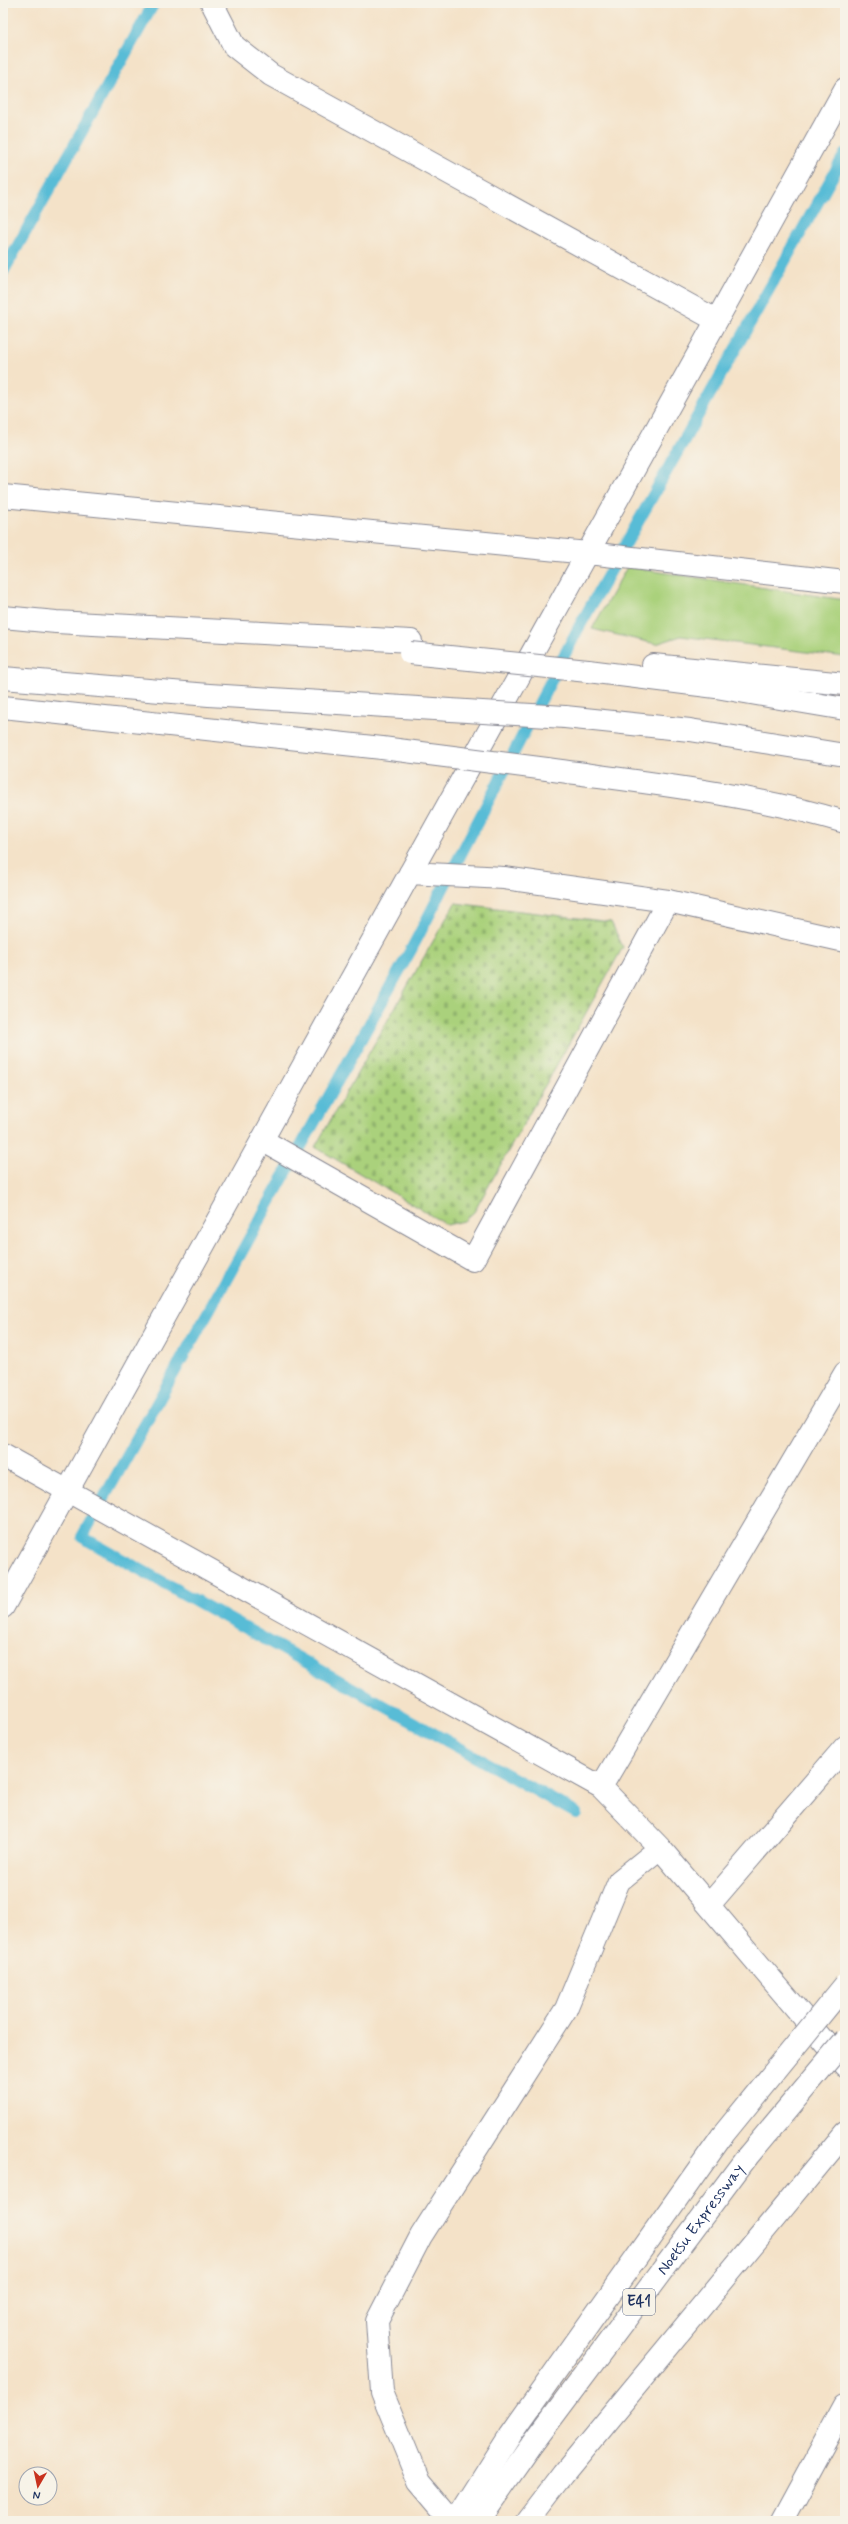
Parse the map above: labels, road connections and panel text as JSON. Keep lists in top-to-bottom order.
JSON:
{
  "streets": {
    "main road": ["Noetsu Expressway", "E41"]
  },
  "north": "bottom"
}
